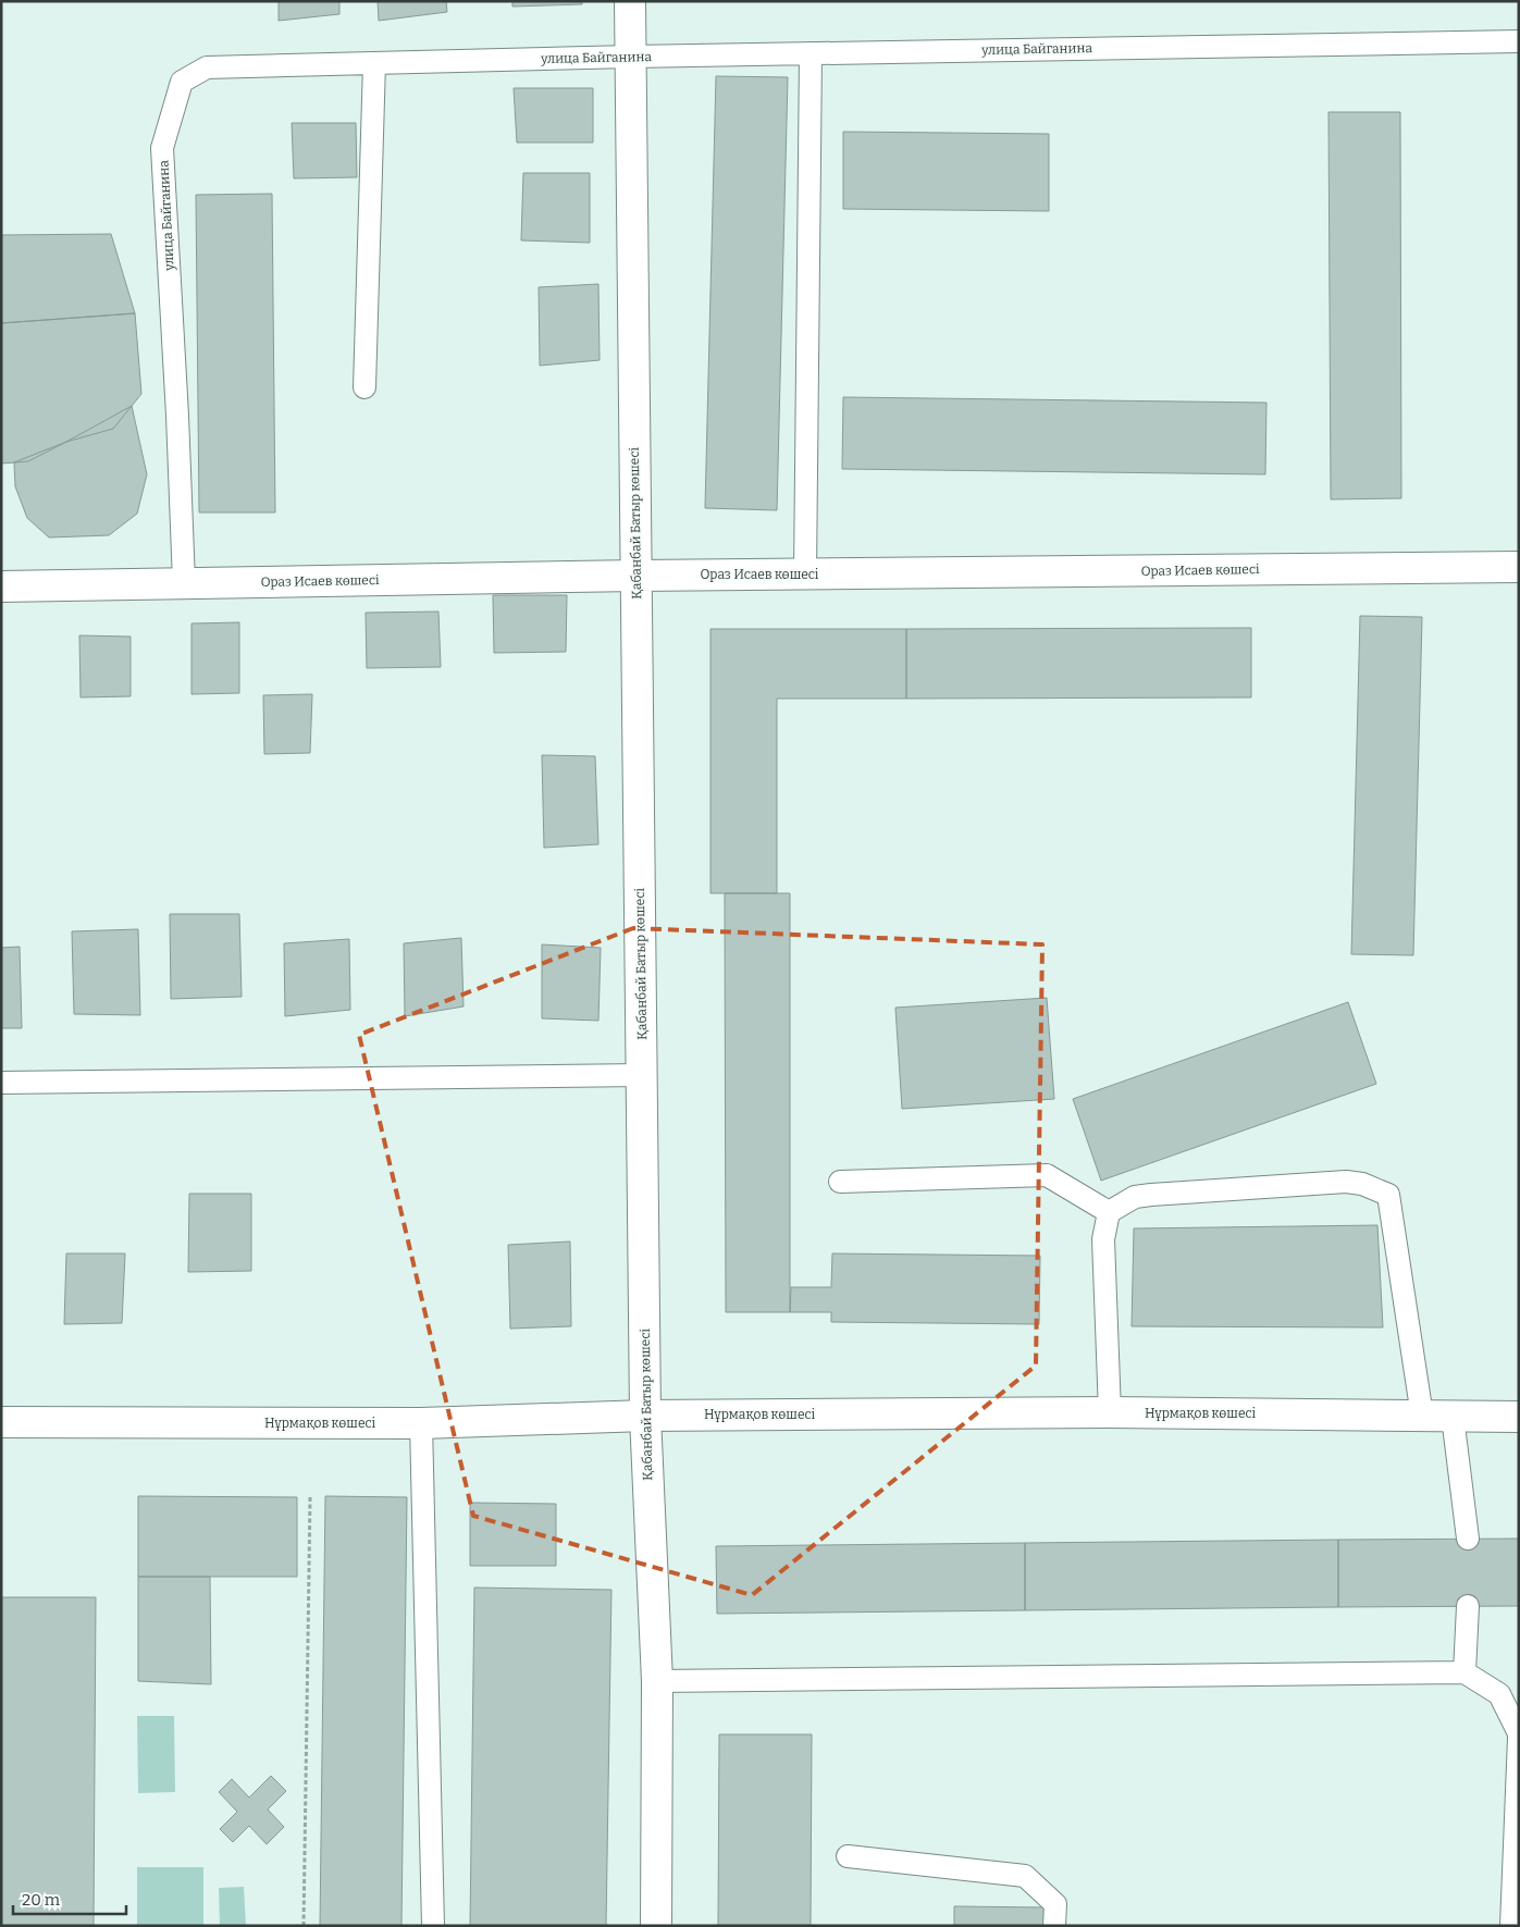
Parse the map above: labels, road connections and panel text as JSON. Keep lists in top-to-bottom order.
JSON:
{
  "streets": {
    "street": ["Қабанбай Батыр көшесі", "Ораз Исаев көшесі", "Нұрмақов көшесі"],
    "lane": ["улица Байганина"]
  },
  "crossings": [
    ["улица Байганина", "Қабанбай Батыр көшесі"],
    ["улица Байганина", "Ораз Исаев көшесі"],
    ["Қабанбай Батыр көшесі", "Ораз Исаев көшесі"],
    ["Қабанбай Батыр көшесі", "Нұрмақов көшесі"]
  ],
  "scale_bar": "20 m"
}
